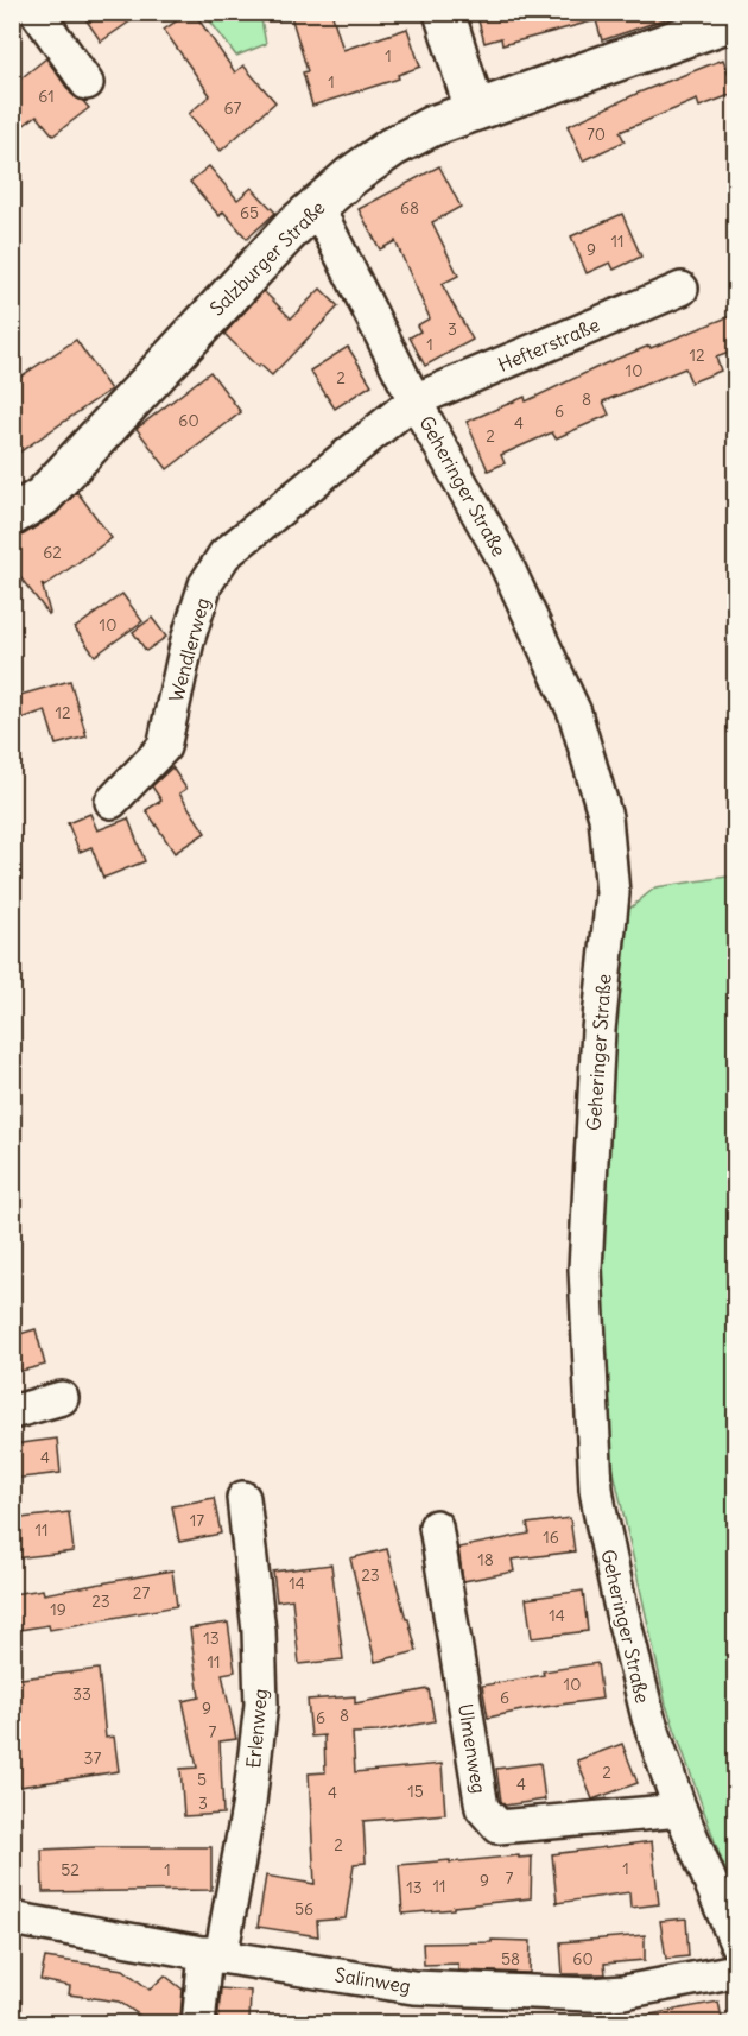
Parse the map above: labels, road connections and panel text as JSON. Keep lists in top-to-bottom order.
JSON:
{
  "streets": {
    "main road": ["Salzburger Straße"],
    "street": [
      "Hefterstraße",
      "Geheringer Straße",
      "Wendlerweg",
      "Erlenweg",
      "Ulmenweg",
      "Salinweg"
    ]
  },
  "crossings": [
    ["Salzburger Straße", "Geheringer Straße"],
    ["Hefterstraße", "Geheringer Straße"],
    ["Hefterstraße", "Wendlerweg"],
    ["Geheringer Straße", "Wendlerweg"],
    ["Geheringer Straße", "Ulmenweg"],
    ["Erlenweg", "Salinweg"]
  ],
  "house_numbers": [
    "1",
    "1",
    "61",
    "67",
    "70",
    "68",
    "65",
    "11",
    "9",
    "3",
    "1",
    "12",
    "10",
    "2",
    "8",
    "6",
    "60",
    "4",
    "2",
    "62",
    "10",
    "12",
    "4",
    "17",
    "11",
    "16",
    "18",
    "23",
    "14",
    "27",
    "23",
    "19",
    "14",
    "13",
    "11",
    "10",
    "33",
    "6",
    "9",
    "8",
    "6",
    "7",
    "37",
    "2",
    "5",
    "4",
    "15",
    "4",
    "3",
    "2",
    "1",
    "52",
    "1",
    "7",
    "9",
    "11",
    "13",
    "56",
    "58",
    "60"
  ]
}
